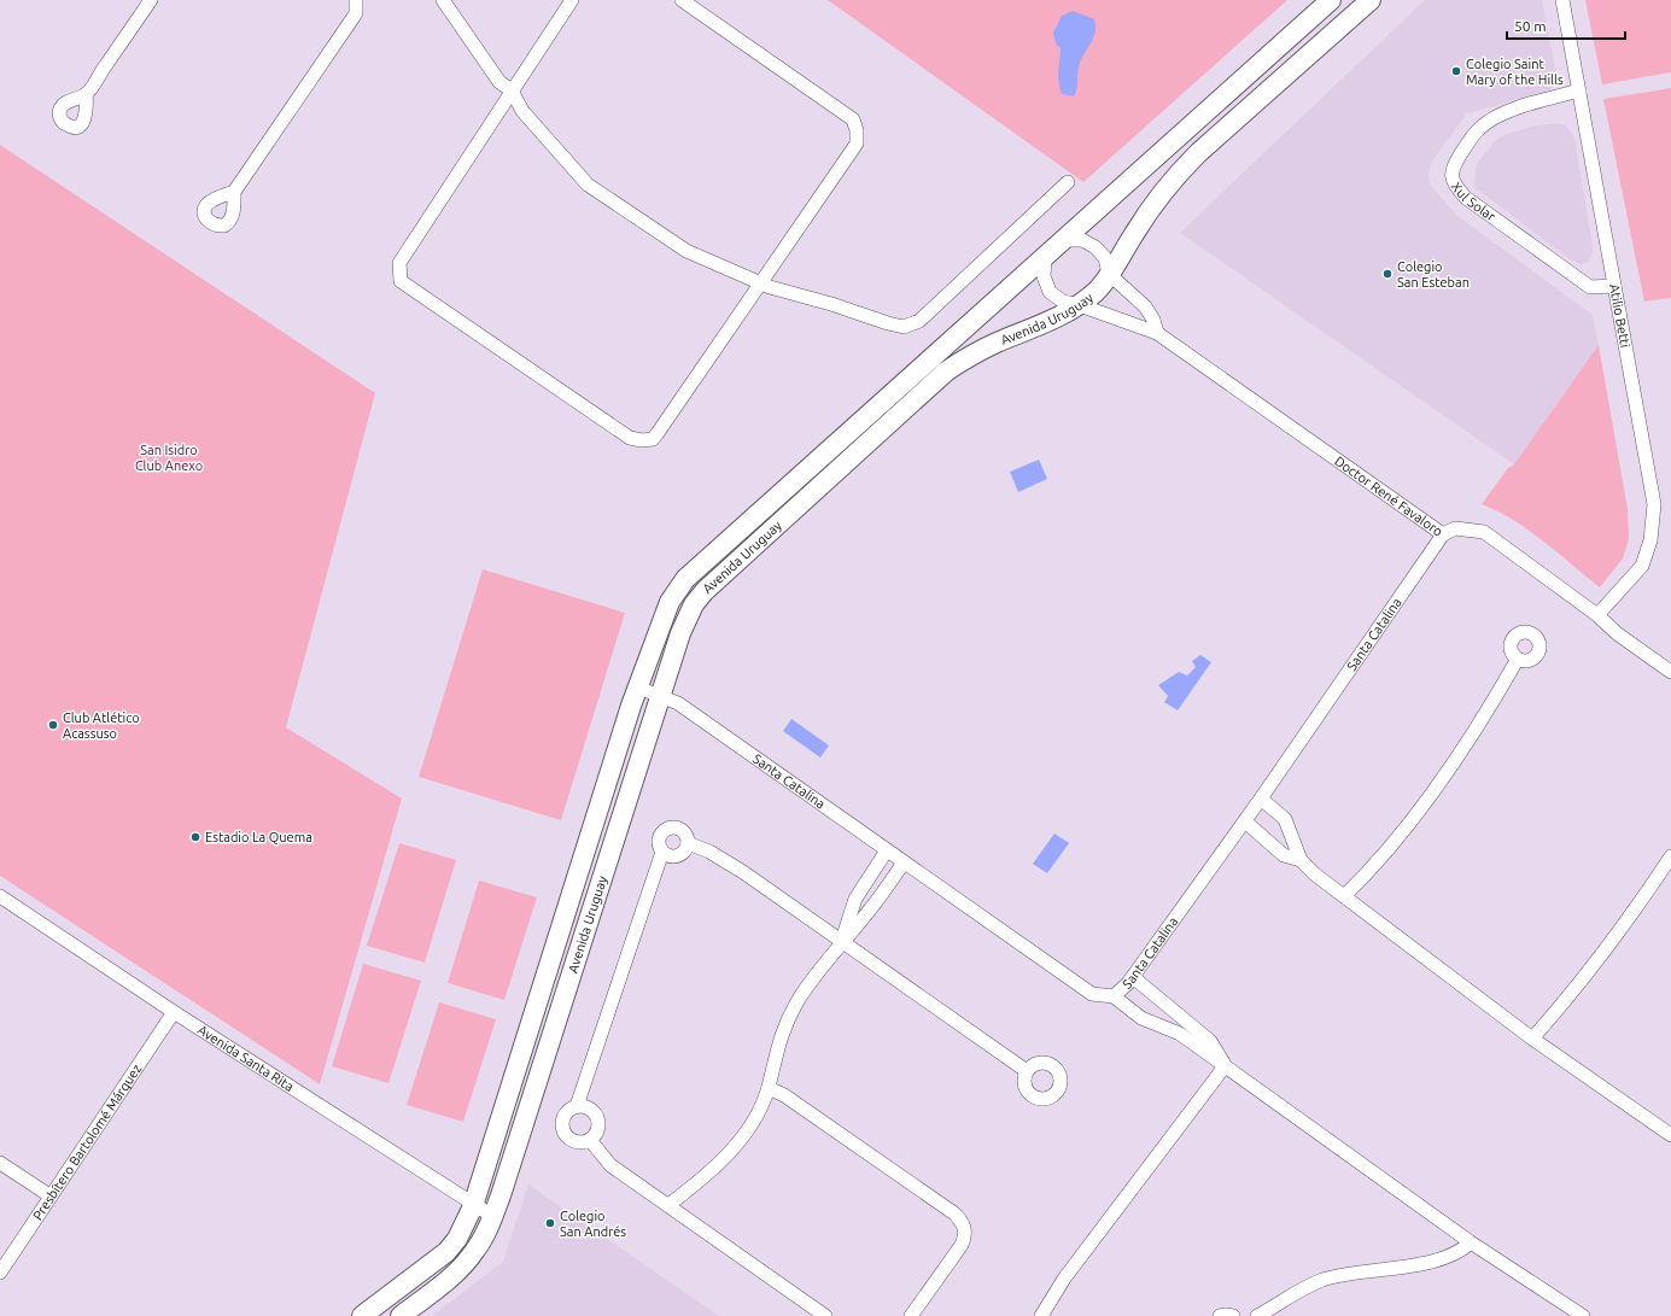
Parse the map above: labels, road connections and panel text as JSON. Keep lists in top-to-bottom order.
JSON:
{
  "streets": {
    "main road": ["Avenida Uruguay"],
    "street": [
      "Xul Solar",
      "Atilio Betti",
      "Doctor René Favaloro",
      "Santa Catalina",
      "Avenida Santa Rita",
      "Presbítero Bartolomé Márquez"
    ]
  },
  "crossings": [
    ["Xul Solar", "Atilio Betti"],
    ["Atilio Betti", "Doctor René Favaloro"],
    ["Avenida Uruguay", "Doctor René Favaloro"],
    ["Avenida Uruguay", "Santa Catalina"],
    ["Avenida Uruguay", "Avenida Santa Rita"],
    ["Doctor René Favaloro", "Santa Catalina"],
    ["Avenida Santa Rita", "Presbítero Bartolomé Márquez"]
  ],
  "parks": ["San Isidro Club Anexo"],
  "places": [
    "Colegio Saint Mary of the Hills",
    "Colegio San Esteban",
    "Club Atlético Acassuso",
    "Estadio La Quema",
    "Colegio San Andrés"
  ],
  "scale_bar": "50 m"
}
